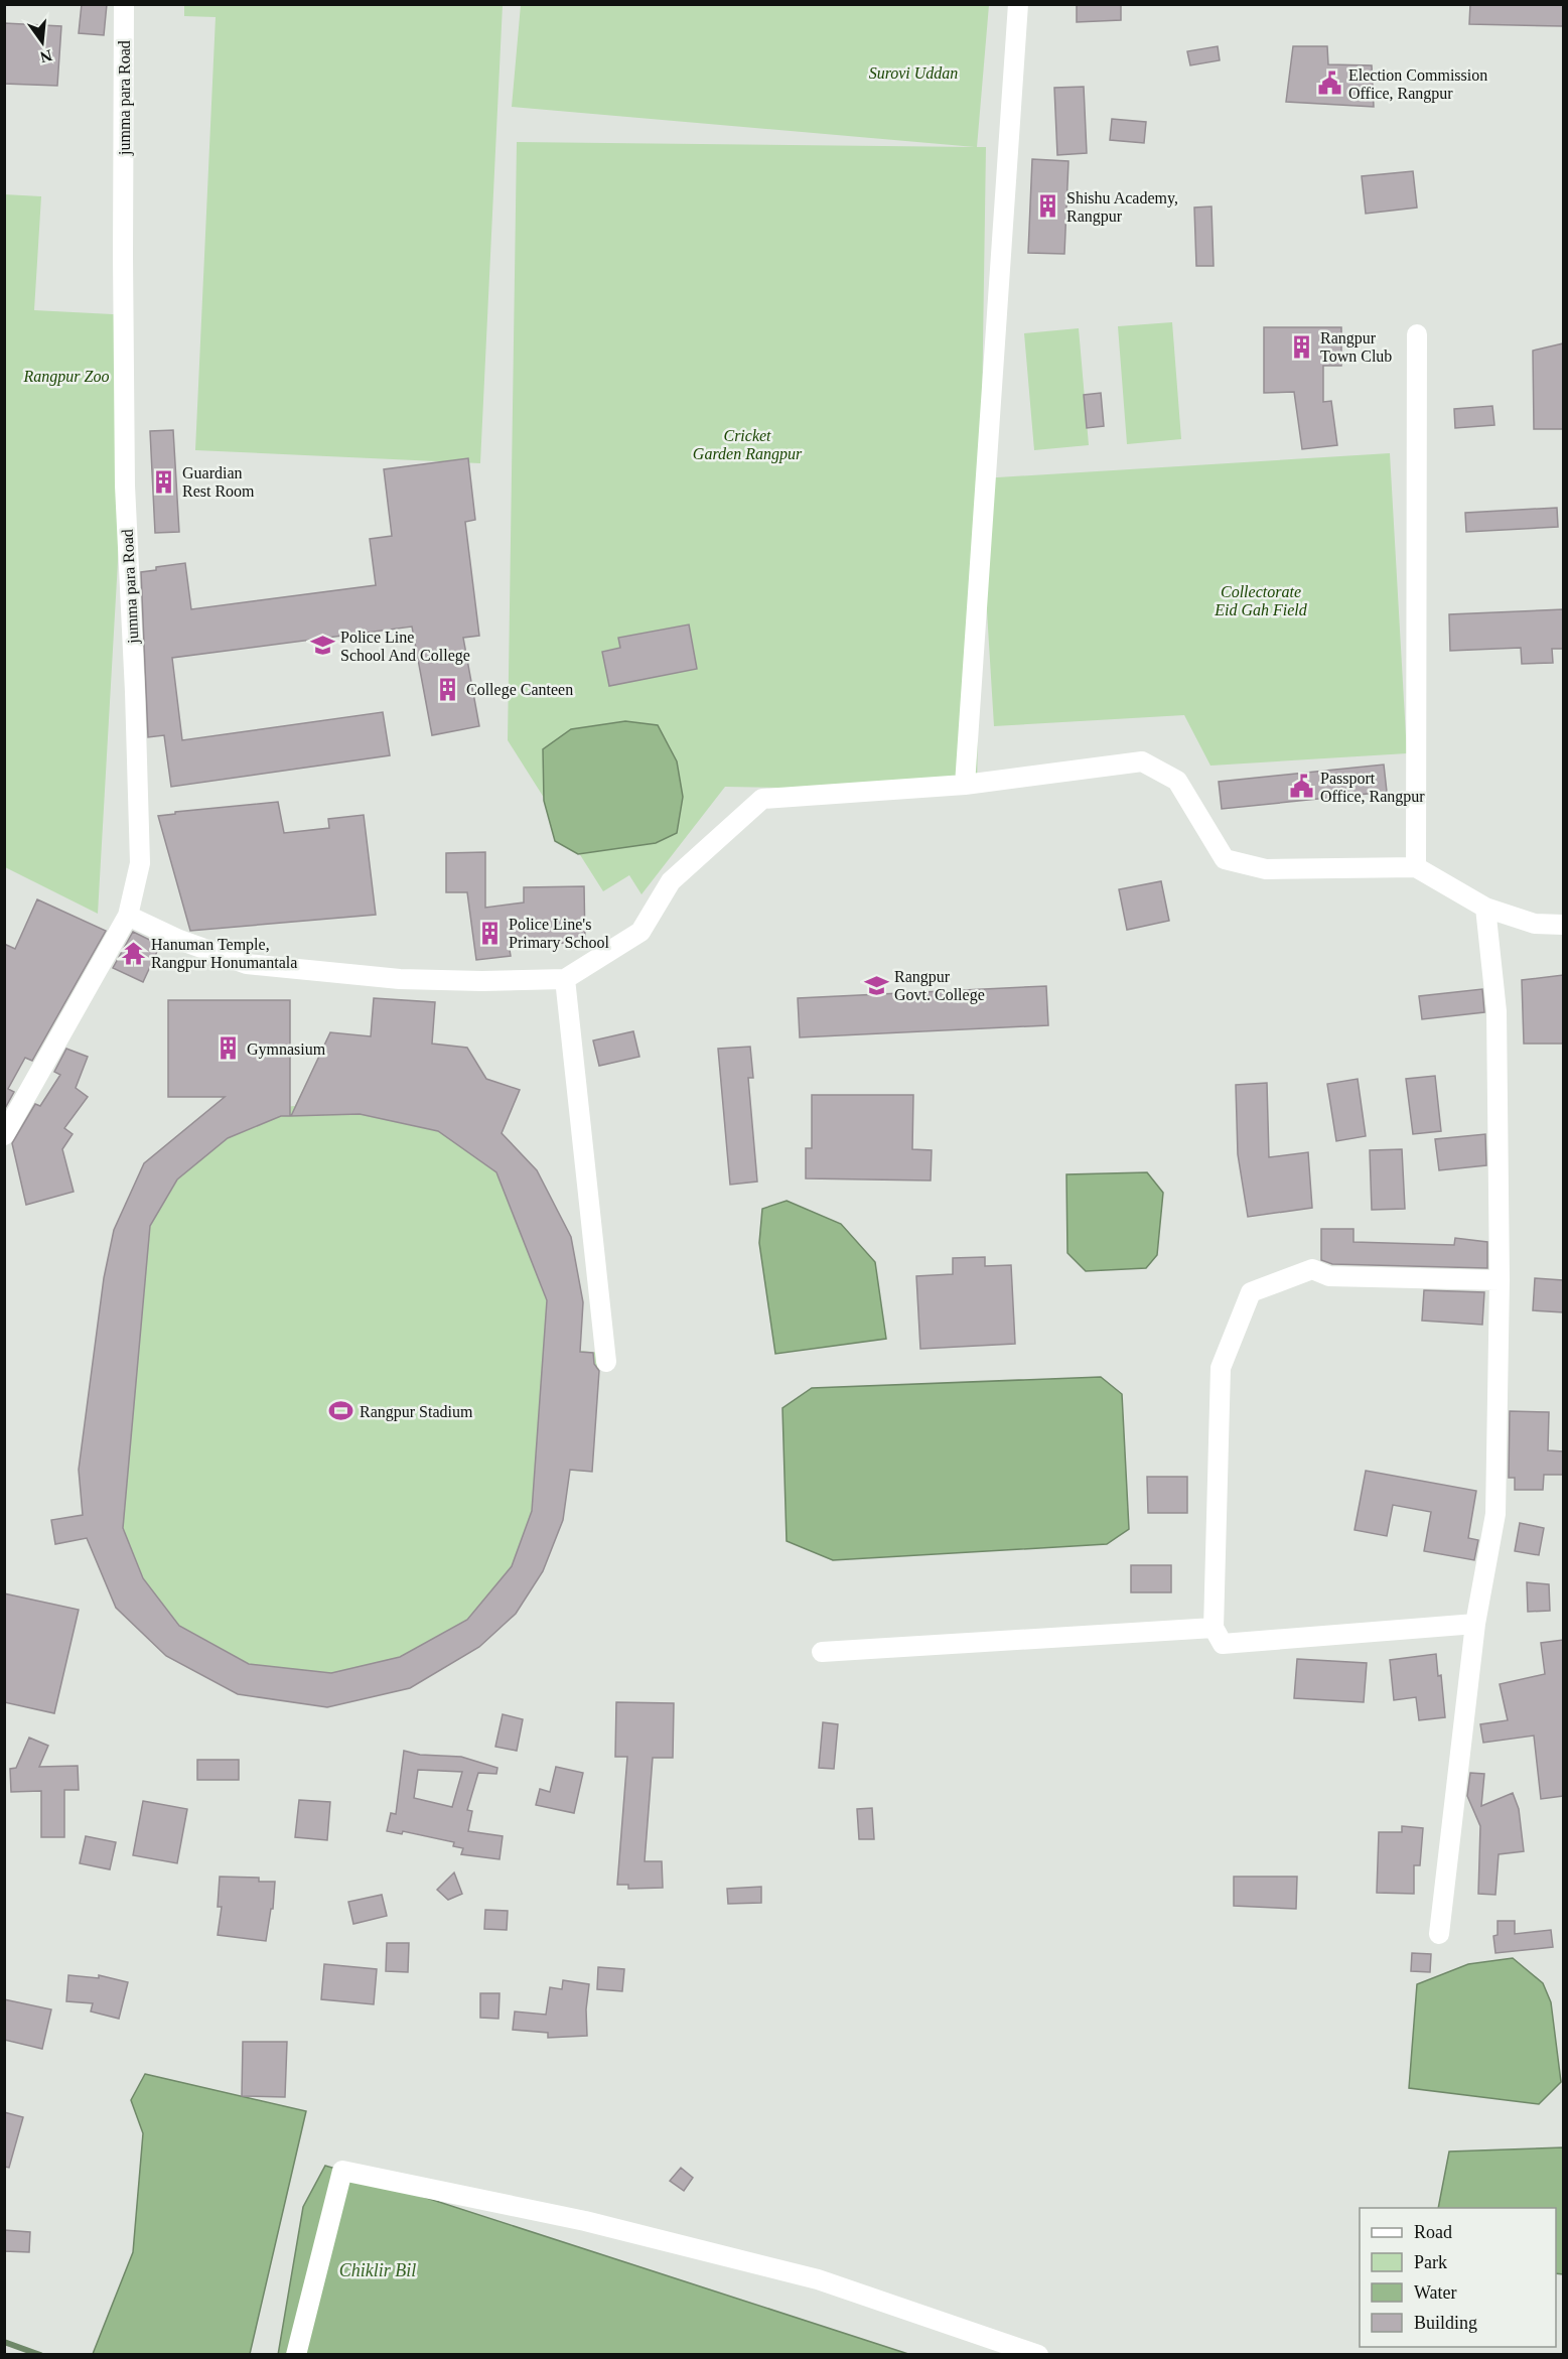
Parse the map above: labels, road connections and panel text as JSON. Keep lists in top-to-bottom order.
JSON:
{
  "streets": {
    "street": ["jumma para Road"]
  },
  "water": ["Chiklir Bil"],
  "parks": [
    "Surovi Uddan",
    "Rangpur Zoo",
    "Cricket Garden Rangpur",
    "Collectorate Eid Gah Field"
  ],
  "places": {
    "public building": ["Election Commission Office, Rangpur", "Passport Office, Rangpur"],
    "building": [
      "Shishu Academy, Rangpur",
      "Rangpur Town Club",
      "Guardian Rest Room",
      "College Canteen",
      "Police Line's Primary School",
      "Gymnasium"
    ],
    "school or university": ["Police Line School And College", "Rangpur Govt. College"],
    "temple": ["Hanuman Temple, Rangpur Honumantala"],
    "sports": ["Rangpur Stadium"]
  },
  "legend": [
    "Road",
    "Park",
    "Water",
    "Building"
  ],
  "north": "bottom"
}
